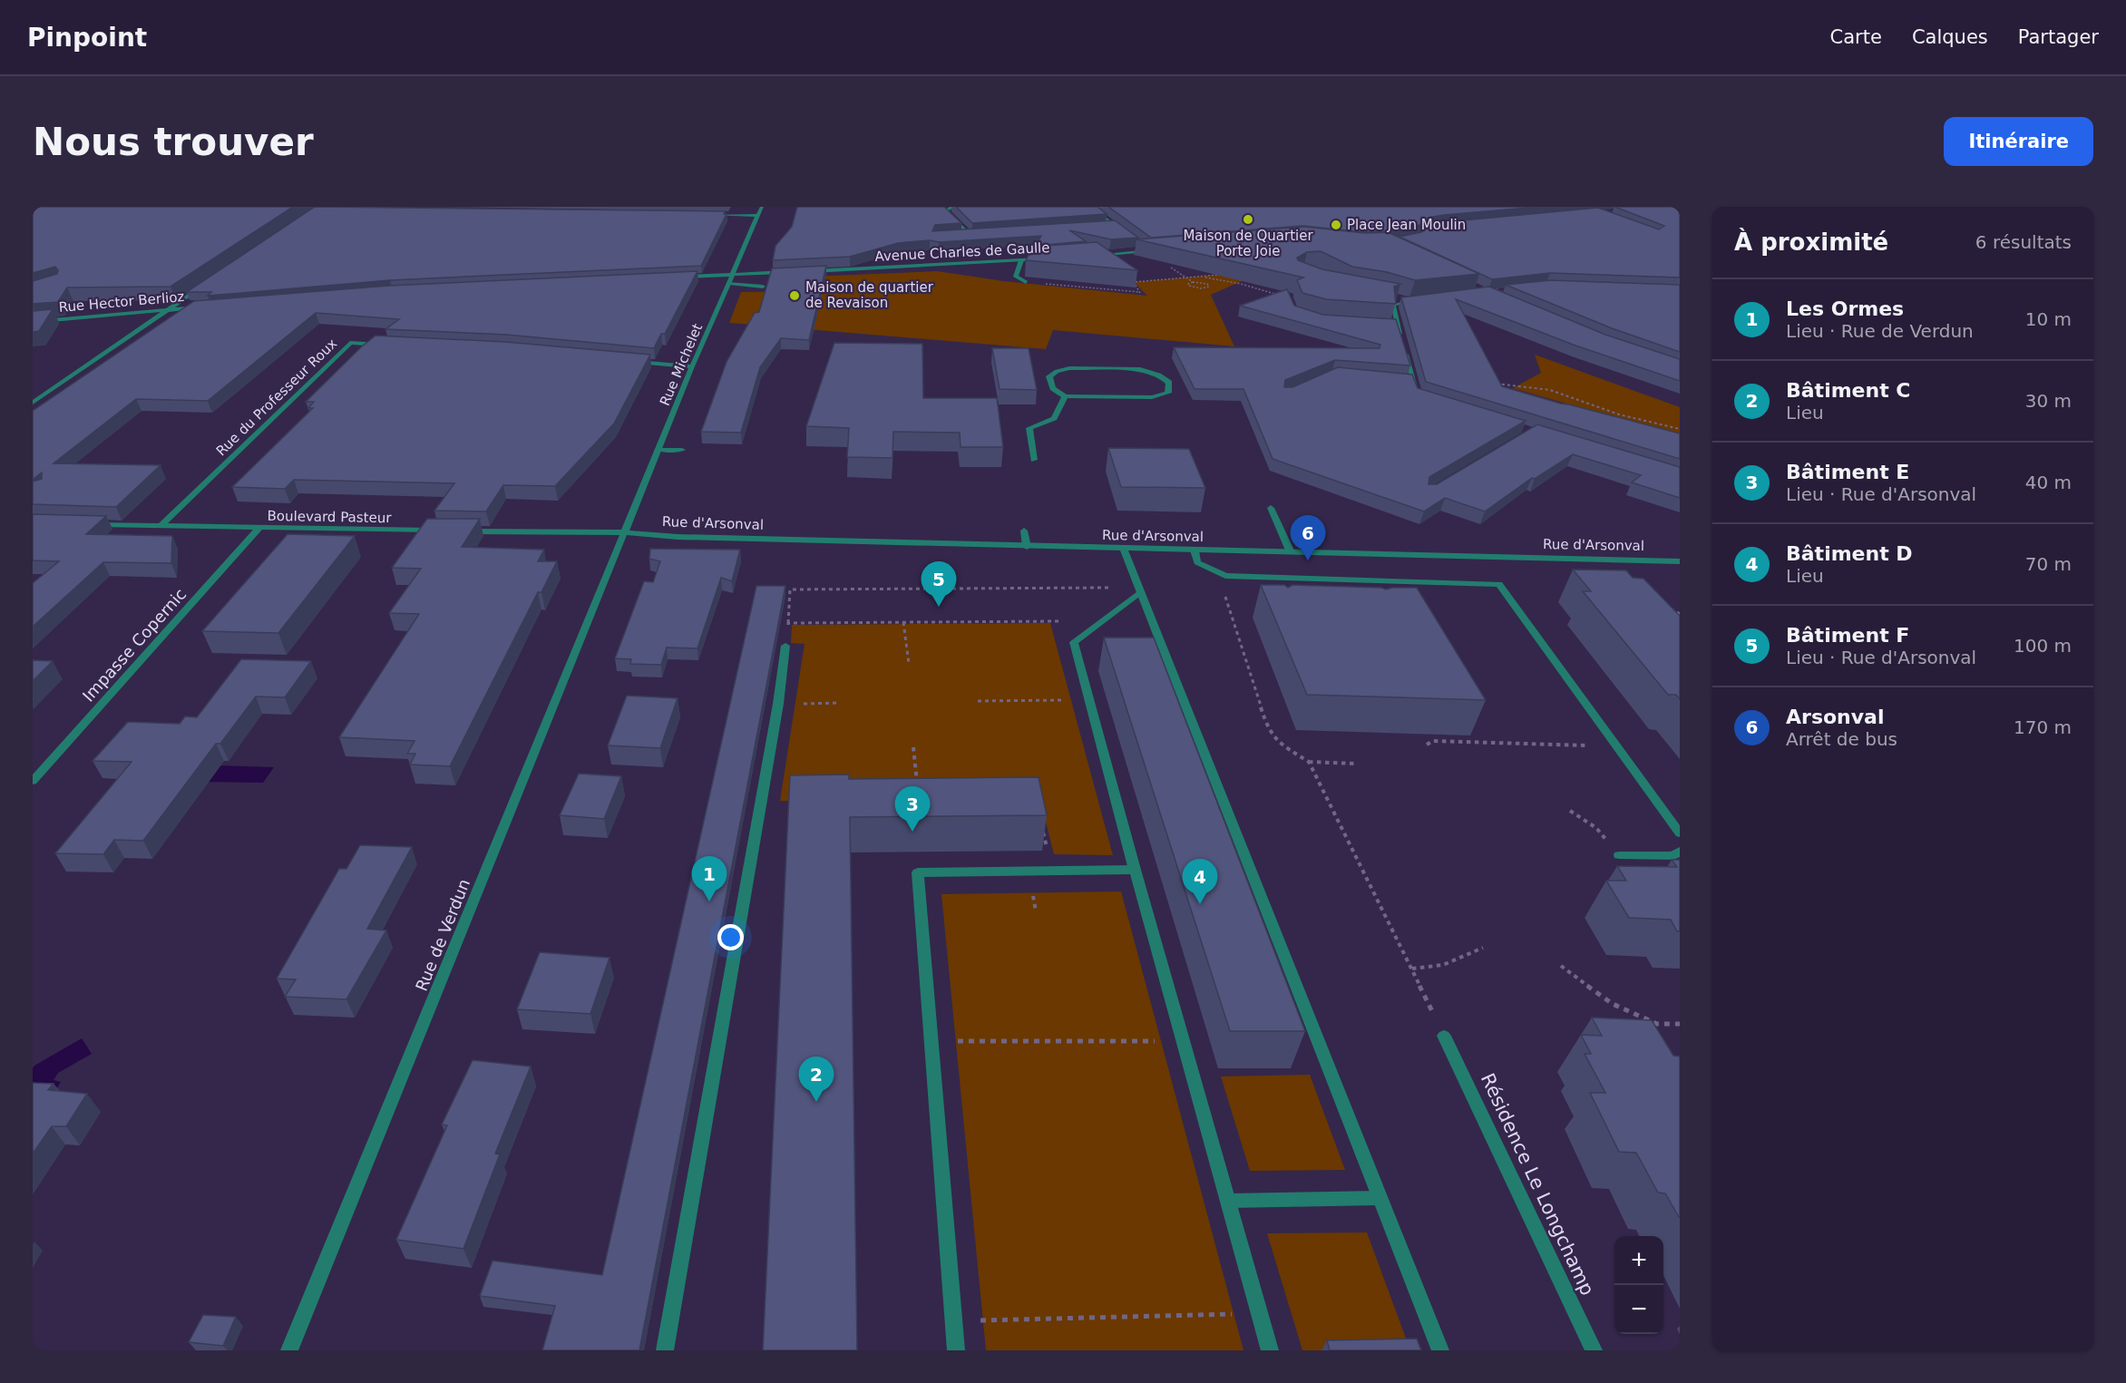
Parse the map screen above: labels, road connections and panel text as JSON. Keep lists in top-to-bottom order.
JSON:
{
  "streets": {
    "street": [
      "Avenue Charles de Gaulle",
      "Rue Hector Berlioz",
      "Rue Michelet",
      "Rue du Professeur Roux",
      "Boulevard Pasteur",
      "Rue d'Arsonval",
      "Impasse Copernic",
      "Rue de Verdun",
      "Résidence Le Longchamp"
    ]
  },
  "crossings": [
    ["Rue Michelet", "Rue d'Arsonval"],
    ["Rue Michelet", "Rue de Verdun"],
    ["Rue du Professeur Roux", "Boulevard Pasteur"],
    ["Boulevard Pasteur", "Impasse Copernic"],
    ["Rue d'Arsonval", "Rue de Verdun"]
  ],
  "places": ["Maison de Quartier Porte Joie", "Place Jean Moulin", "Maison de quartier de Revaison"],
  "page": {
    "header": "Pinpoint",
    "nav": ["Carte", "Calques", "Partager"],
    "buttons": "Itinéraire",
    "title": "Nous trouver",
    "heading": ["À proximité", "6 résultats"],
    "list": [
      {
        "mark": "1",
        "name": "Les Ormes",
        "note": "Lieu · Rue de Verdun",
        "value": "10 m"
      },
      {
        "mark": "2",
        "name": "Bâtiment C",
        "note": "Lieu",
        "value": "30 m"
      },
      {
        "mark": "3",
        "name": "Bâtiment E",
        "note": "Lieu · Rue d'Arsonval",
        "value": "40 m"
      },
      {
        "mark": "4",
        "name": "Bâtiment D",
        "note": "Lieu",
        "value": "70 m"
      },
      {
        "mark": "5",
        "name": "Bâtiment F",
        "note": "Lieu · Rue d'Arsonval",
        "value": "100 m"
      },
      {
        "mark": "6",
        "name": "Arsonval",
        "note": "Arrêt de bus",
        "value": "170 m"
      }
    ],
    "pins": [
      "6",
      "5",
      "3",
      "1",
      "4",
      "2"
    ],
    "map_buttons": ["+", "−"]
  }
}
